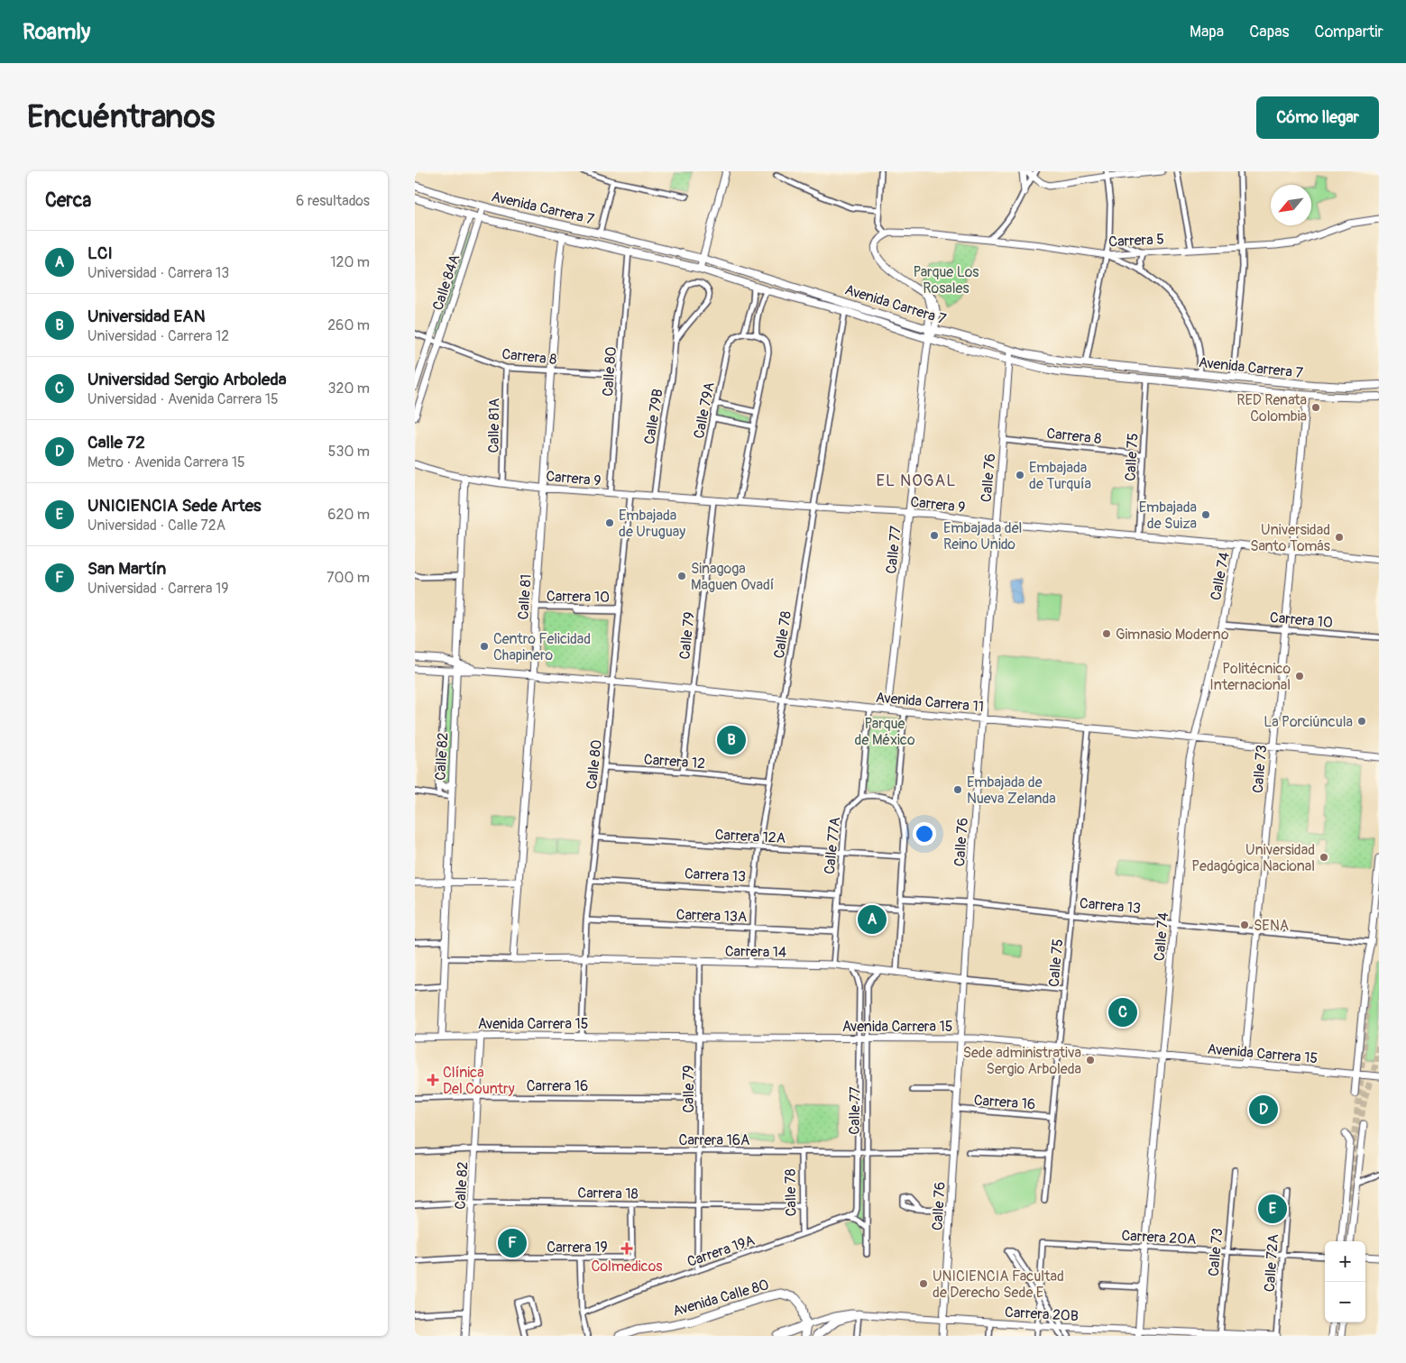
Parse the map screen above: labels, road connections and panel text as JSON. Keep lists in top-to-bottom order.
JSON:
{
  "streets": {
    "highway": ["Avenida Calle 80"],
    "main road": ["Avenida Carrera 7"],
    "street": [
      "Carrera 5",
      "Calle 84A",
      "Carrera 8",
      "Calle 80",
      "Calle 79A",
      "Calle 79B",
      "Calle 81A",
      "Calle 75",
      "Carrera 9",
      "Calle 76",
      "Calle 77",
      "Calle 74",
      "Carrera 10",
      "Calle 81",
      "Calle 78",
      "Calle 79",
      "Avenida Carrera 11",
      "Calle 82",
      "Carrera 12",
      "Calle 73",
      "Carrera 12A",
      "Calle 77A",
      "Carrera 13",
      "Carrera 13A",
      "Carrera 14",
      "Avenida Carrera 15",
      "Carrera 16",
      "Carrera 16A",
      "Carrera 18",
      "Carrera 20A",
      "Carrera 19",
      "Carrera 19A",
      "Calle 72A",
      "Carrera 20B"
    ]
  },
  "crossings": [
    ["Avenida Carrera 7", "Calle 84A"],
    ["Avenida Carrera 7", "Calle 80"],
    ["Avenida Carrera 7", "Calle 75"],
    ["Avenida Carrera 7", "Calle 76"],
    ["Avenida Carrera 7", "Calle 77"],
    ["Avenida Carrera 7", "Calle 81"],
    ["Avenida Carrera 7", "Calle 78"],
    ["Avenida Carrera 7", "Calle 73"],
    ["Carrera 5", "Calle 77"],
    ["Calle 84A", "Carrera 8"],
    ["Carrera 8", "Calle 80"],
    ["Carrera 8", "Calle 81A"],
    ["Carrera 8", "Calle 75"],
    ["Carrera 8", "Calle 76"],
    ["Carrera 8", "Calle 81"],
    ["Calle 80", "Carrera 9"],
    ["Calle 80", "Carrera 10"],
    ["Calle 80", "Avenida Carrera 11"],
    ["Calle 80", "Carrera 12"],
    ["Calle 80", "Carrera 12A"],
    ["Calle 80", "Carrera 13"],
    ["Calle 80", "Carrera 13A"],
    ["Calle 80", "Carrera 14"],
    ["Calle 80", "Avenida Carrera 15"],
    ["Calle 79A", "Carrera 9"],
    ["Calle 79B", "Carrera 9"],
    ["Calle 81A", "Carrera 9"],
    ["Calle 75", "Carrera 9"],
    ["Calle 75", "Avenida Carrera 11"],
    ["Calle 75", "Carrera 13"],
    ["Calle 75", "Carrera 14"],
    ["Calle 75", "Avenida Carrera 15"],
    ["Calle 75", "Carrera 16"],
    ["Carrera 9", "Calle 76"],
    ["Carrera 9", "Calle 77"],
    ["Carrera 9", "Calle 74"],
    ["Carrera 9", "Calle 81"],
    ["Carrera 9", "Calle 78"],
    ["Carrera 9", "Calle 79"],
    ["Carrera 9", "Calle 82"],
    ["Carrera 9", "Calle 73"],
    ["Calle 76", "Avenida Carrera 11"],
    ["Calle 76", "Carrera 13"],
    ["Calle 76", "Carrera 14"],
    ["Calle 76", "Avenida Carrera 15"],
    ["Calle 76", "Carrera 16"],
    ["Calle 76", "Carrera 16A"],
    ["Calle 76", "Carrera 20B"],
    ["Calle 77", "Avenida Carrera 11"],
    ["Calle 77", "Carrera 14"],
    ["Calle 77", "Avenida Carrera 15"],
    ["Calle 77", "Carrera 16A"],
    ["Calle 77", "Carrera 19A"],
    ["Calle 74", "Carrera 10"],
    ["Calle 74", "Avenida Carrera 11"],
    ["Calle 74", "Carrera 13"],
    ["Calle 74", "Avenida Carrera 15"],
    ["Calle 74", "Carrera 20A"],
    ["Calle 74", "Carrera 20B"],
    ["Carrera 10", "Calle 81"],
    ["Carrera 10", "Calle 73"],
    ["Calle 81", "Avenida Carrera 11"],
    ["Calle 81", "Carrera 14"],
    ["Calle 78", "Avenida Carrera 11"],
    ["Calle 78", "Carrera 12"],
    ["Calle 78", "Carrera 12A"],
    ["Calle 78", "Carrera 13"],
    ["Calle 78", "Carrera 13A"],
    ["Calle 78", "Carrera 14"],
    ["Calle 78", "Carrera 16A"],
    ["Calle 78", "Carrera 18"],
    ["Calle 78", "Carrera 19A"],
    ["Calle 79", "Avenida Carrera 11"],
    ["Calle 79", "Carrera 12"],
    ["Calle 79", "Carrera 14"],
    ["Calle 79", "Avenida Carrera 15"],
    ["Calle 79", "Carrera 16"],
    ["Calle 79", "Carrera 16A"],
    ["Calle 79", "Carrera 18"],
    ["Calle 79", "Carrera 19A"],
    ["Avenida Carrera 11", "Calle 82"],
    ["Avenida Carrera 11", "Calle 73"],
    ["Calle 82", "Carrera 14"],
    ["Calle 82", "Avenida Carrera 15"],
    ["Calle 82", "Carrera 16"],
    ["Calle 82", "Carrera 16A"],
    ["Calle 82", "Carrera 18"],
    ["Calle 82", "Carrera 19"],
    ["Calle 73", "Carrera 13"],
    ["Calle 73", "Avenida Carrera 15"],
    ["Calle 73", "Carrera 20A"],
    ["Calle 73", "Carrera 20B"],
    ["Carrera 12A", "Calle 77A"],
    ["Calle 77A", "Carrera 13"],
    ["Calle 77A", "Carrera 13A"],
    ["Calle 77A", "Carrera 14"],
    ["Carrera 18", "Carrera 19"],
    ["Carrera 20A", "Calle 72A"],
    ["Calle 72A", "Carrera 20B"],
    ["Avenida Calle 80", "Carrera 20B"]
  ],
  "districts": ["EL NOGAL"],
  "parks": ["Parque Los Rosales", "Parque de México"],
  "places": {
    "other": [
      "RED Renata Colombia",
      "Embajada de Turquía",
      "Embajada de Suiza",
      "Embajada de Uruguay",
      "Embajada del Reino Unido",
      "Universidad Santo Tomás",
      "Sinagoga Maguen Ovadí",
      "Gimnasio Moderno",
      "Centro Felicidad Chapinero",
      "Politécnico Internacional",
      "La Porciúncula",
      "Embajada de Nueva Zelanda",
      "Universidad Pedagógica Nacional",
      "SENA",
      "Sede administrativa Sergio Arboleda",
      "UNICIENCIA Facultad de Derecho Sede E"
    ],
    "health": ["Clínica Del Country", "Colmedicos"]
  },
  "north": "bottom left",
  "page": {
    "header": "Roamly",
    "nav": ["Mapa", "Capas", "Compartir"],
    "buttons": "Cómo llegar",
    "title": "Encuéntranos",
    "heading": ["Cerca", "6 resultados"],
    "list": [
      {
        "mark": "A",
        "name": "LCI",
        "note": "Universidad · Carrera 13",
        "value": "120 m"
      },
      {
        "mark": "B",
        "name": "Universidad EAN",
        "note": "Universidad · Carrera 12",
        "value": "260 m"
      },
      {
        "mark": "C",
        "name": "Universidad Sergio Arboleda",
        "note": "Universidad · Avenida Carrera 15",
        "value": "320 m"
      },
      {
        "mark": "D",
        "name": "Calle 72",
        "note": "Metro · Avenida Carrera 15",
        "value": "530 m"
      },
      {
        "mark": "E",
        "name": "UNICIENCIA Sede Artes",
        "note": "Universidad · Calle 72A",
        "value": "620 m"
      },
      {
        "mark": "F",
        "name": "San Martín",
        "note": "Universidad · Carrera 19",
        "value": "700 m"
      }
    ],
    "pins": [
      "B",
      "A",
      "C",
      "D",
      "E",
      "F"
    ],
    "map_buttons": ["+", "−"]
  }
}
